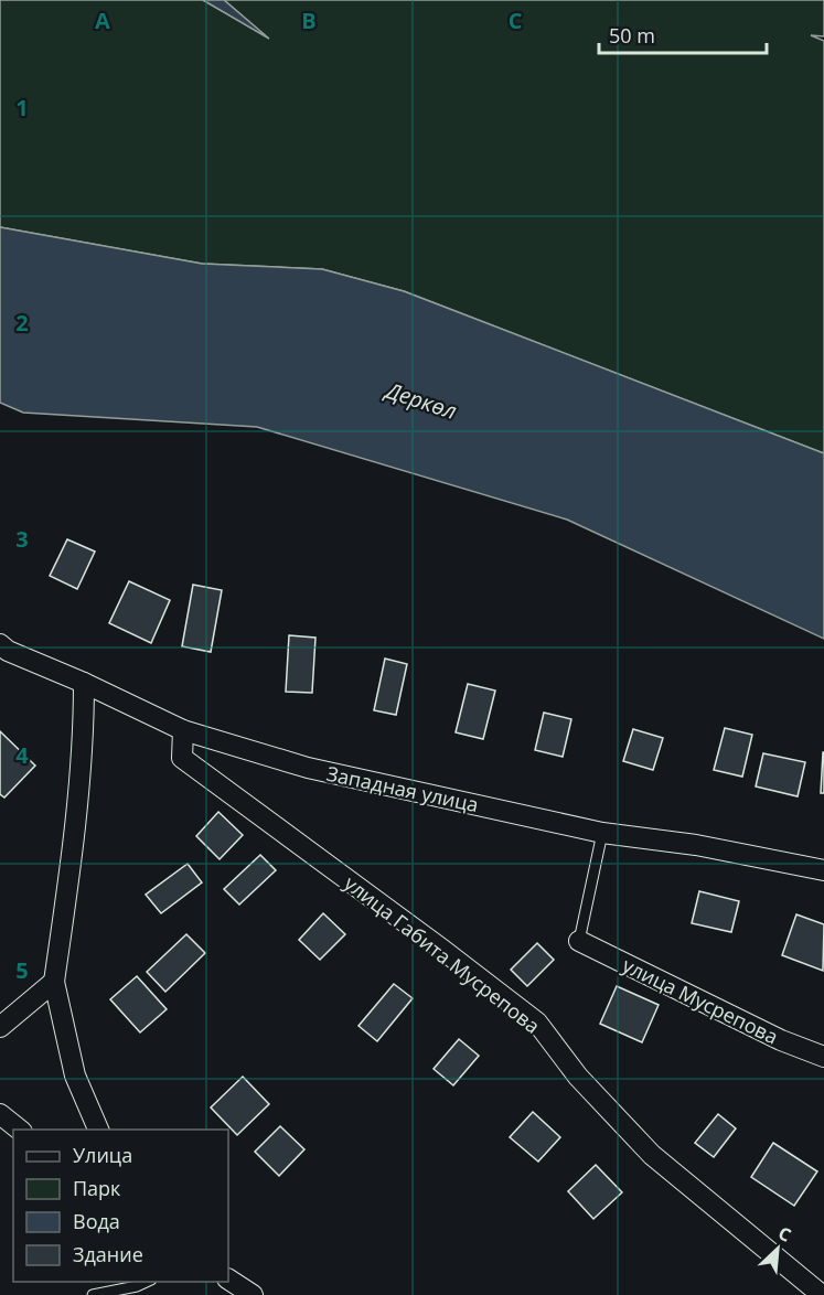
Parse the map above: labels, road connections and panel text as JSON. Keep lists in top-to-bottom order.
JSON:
{
  "streets": {
    "street": ["Западная улица", "улица Габита Мусрепова", "улица Мусрепова"]
  },
  "crossings": [
    ["Западная улица", "улица Габита Мусрепова"]
  ],
  "water": ["Деркөл"],
  "legend": [
    "Улица",
    "Парк",
    "Вода",
    "Здание"
  ],
  "scale_bar": "50 m",
  "north": "top right",
  "grid": {
    "columns": ["A", "B", "C"],
    "rows": [
      "1",
      "2",
      "3",
      "4",
      "5"
    ]
  }
}
